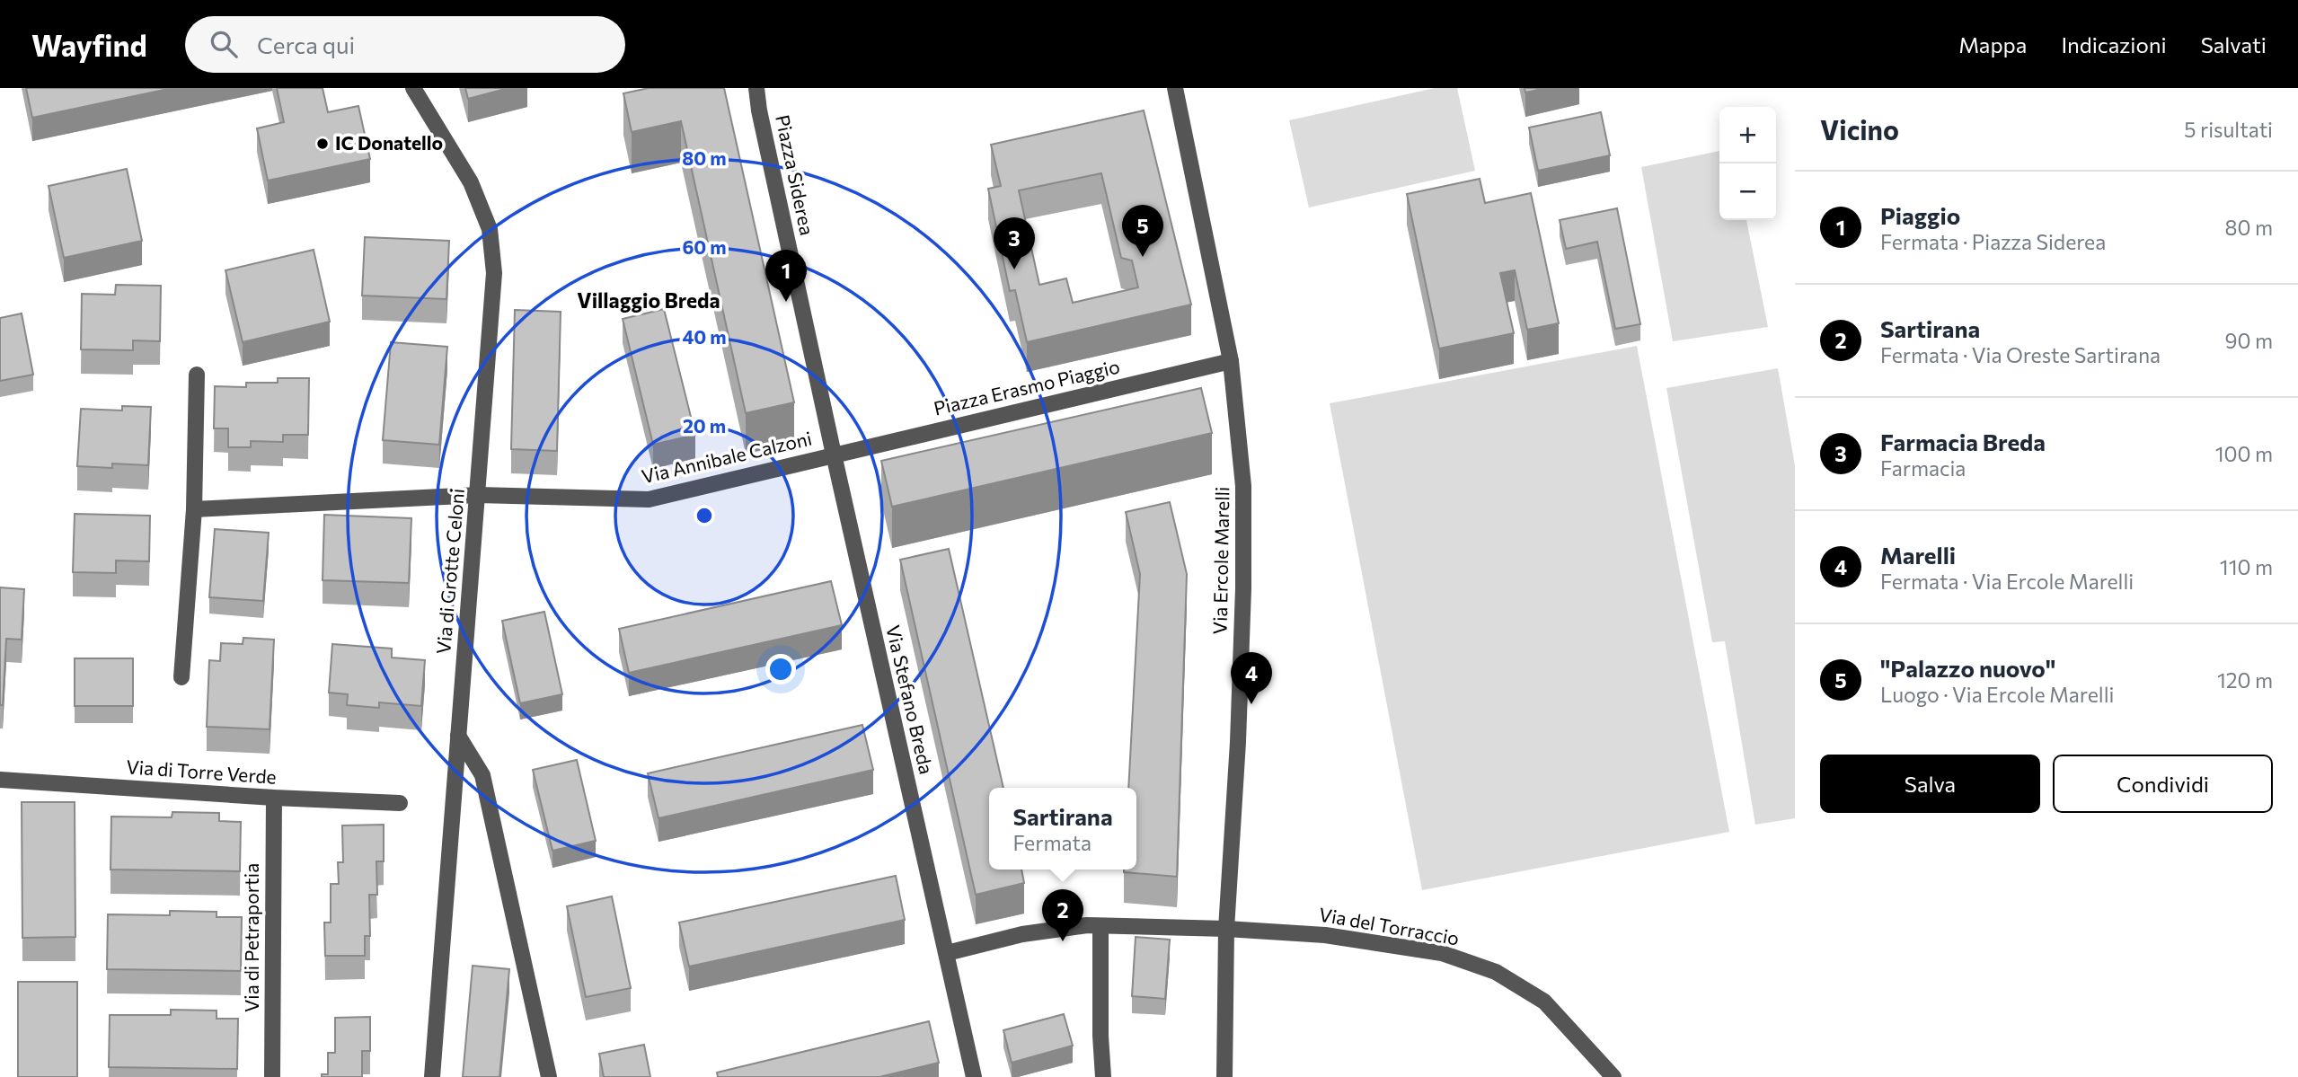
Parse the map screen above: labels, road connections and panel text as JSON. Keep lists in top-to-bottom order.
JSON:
{
  "streets": {
    "street": [
      "Piazza Siderea",
      "Piazza Erasmo Piaggio",
      "Via Annibale Calzoni",
      "Via Ercole Marelli",
      "Via di Grotte Celoni",
      "Via Stefano Breda",
      "Via di Torre Verde",
      "Via del Torraccio",
      "Via di Petraportia"
    ]
  },
  "crossings": [
    ["Piazza Siderea", "Piazza Erasmo Piaggio"],
    ["Piazza Siderea", "Via Annibale Calzoni"],
    ["Piazza Siderea", "Via Stefano Breda"],
    ["Piazza Erasmo Piaggio", "Via Annibale Calzoni"],
    ["Piazza Erasmo Piaggio", "Via Ercole Marelli"],
    ["Piazza Erasmo Piaggio", "Via Stefano Breda"],
    ["Via Annibale Calzoni", "Via di Grotte Celoni"],
    ["Via Annibale Calzoni", "Via Stefano Breda"],
    ["Via Ercole Marelli", "Via del Torraccio"],
    ["Via Stefano Breda", "Via del Torraccio"],
    ["Via di Torre Verde", "Via di Petraportia"]
  ],
  "districts": ["Villaggio Breda"],
  "places": ["IC Donatello"],
  "page": {
    "header": "Wayfind",
    "search": "Cerca qui",
    "nav": ["Mappa", "Indicazioni", "Salvati"],
    "heading": ["Vicino", "5 risultati"],
    "map_buttons": ["+", "−"],
    "list": [
      {
        "mark": "1",
        "name": "Piaggio",
        "note": "Fermata · Piazza Siderea",
        "value": "80 m"
      },
      {
        "mark": "2",
        "name": "Sartirana",
        "note": "Fermata · Via Oreste Sartirana",
        "value": "90 m"
      },
      {
        "mark": "3",
        "name": "Farmacia Breda",
        "note": "Farmacia",
        "value": "100 m"
      },
      {
        "mark": "4",
        "name": "Marelli",
        "note": "Fermata · Via Ercole Marelli",
        "value": "110 m"
      },
      {
        "mark": "5",
        "name": "\"Palazzo nuovo\"",
        "note": "Luogo · Via Ercole Marelli",
        "value": "120 m"
      }
    ],
    "pins": [
      "5",
      "3",
      "1",
      "4",
      "2"
    ],
    "buttons": ["Salva", "Condividi"],
    "popup": ["Sartirana", "Fermata"]
  },
  "rings": [
    "80 m",
    "60 m",
    "40 m",
    "20 m"
  ]
}
